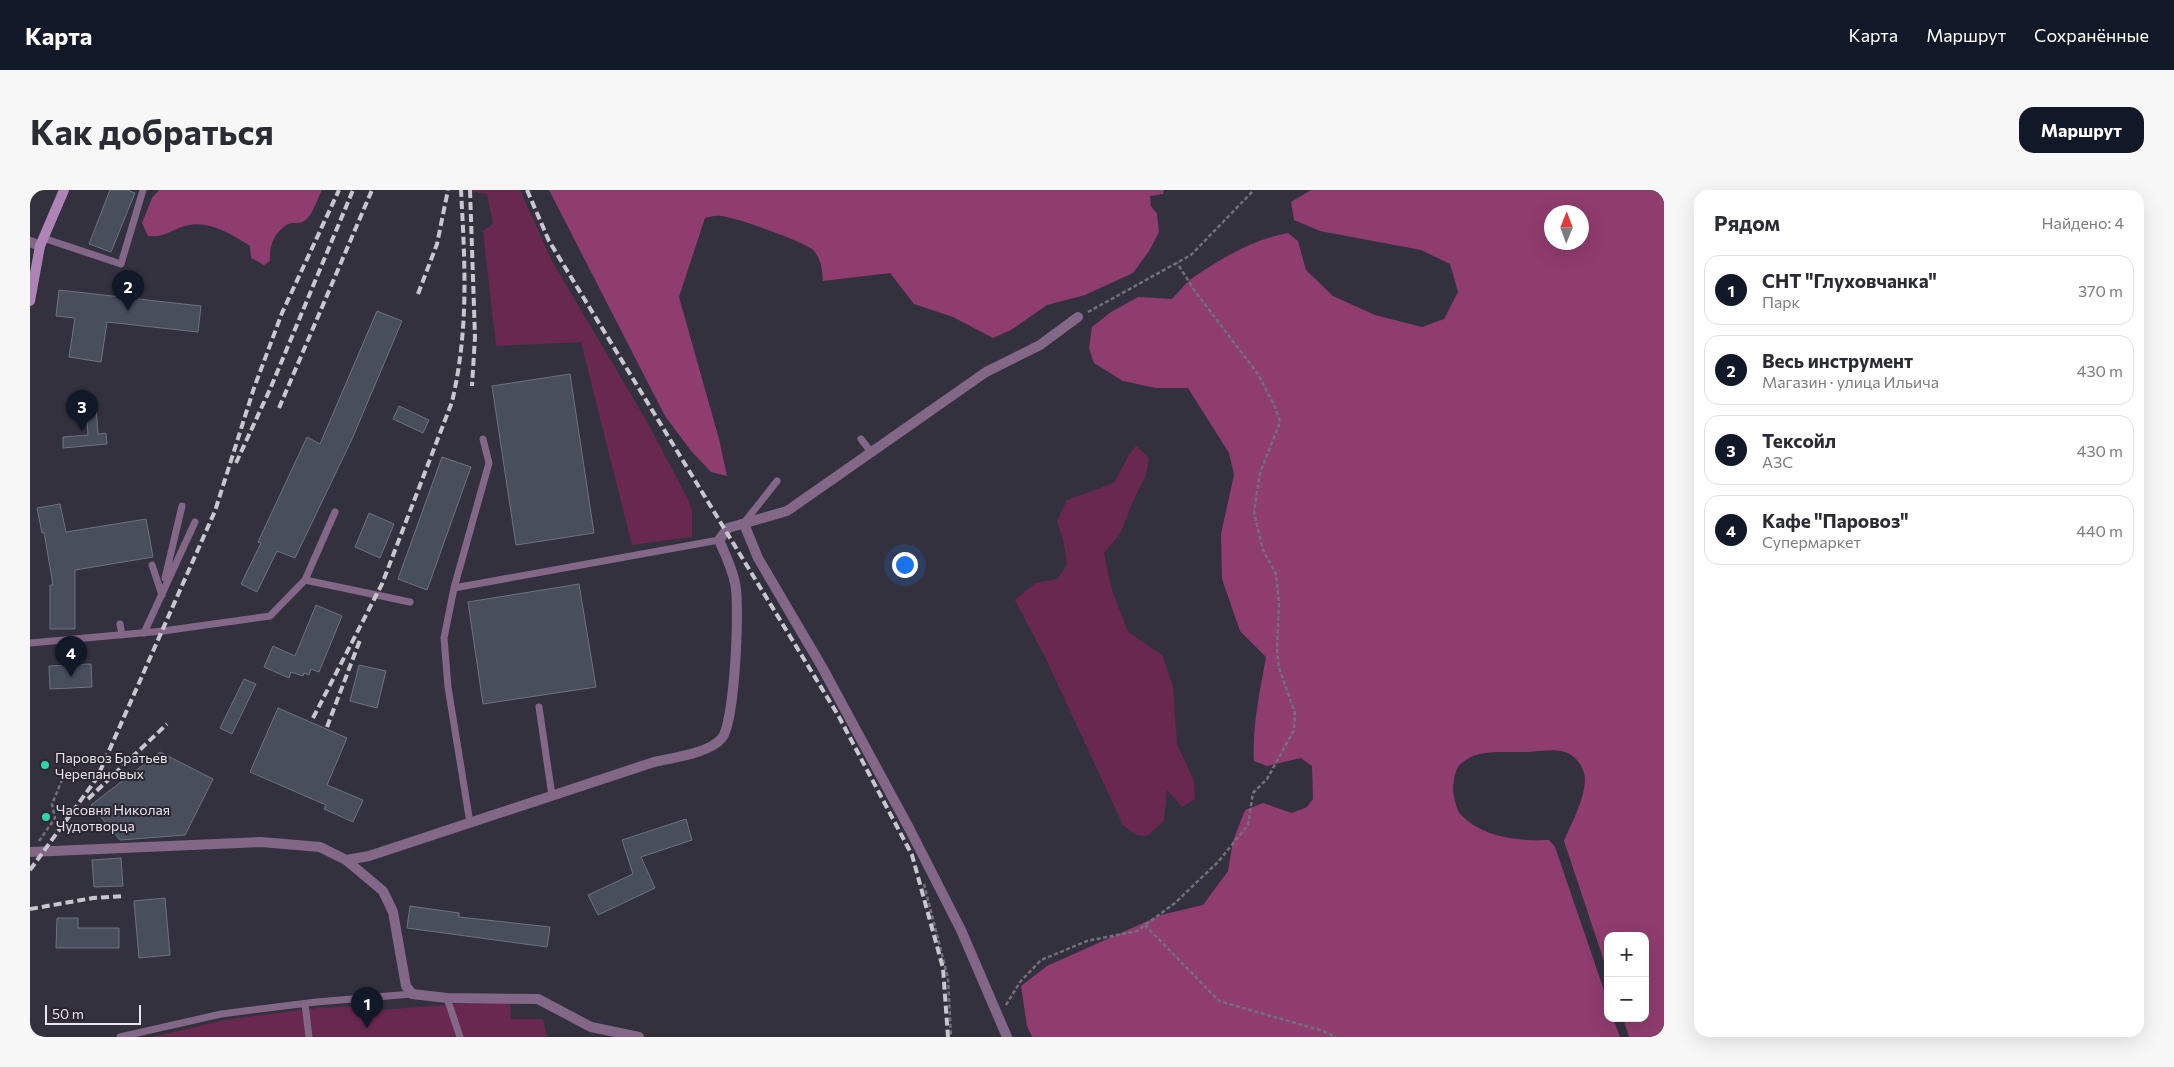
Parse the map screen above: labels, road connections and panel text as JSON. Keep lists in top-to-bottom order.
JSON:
{
  "places": ["Паровоз Братьев Черепановых", "Часовня Николая Чудотворца"],
  "scale_bar": "50 m",
  "north": "top",
  "page": {
    "header": "Карта",
    "nav": ["Карта", "Маршрут", "Сохранённые"],
    "buttons": "Маршрут",
    "title": "Как добраться",
    "heading": ["Рядом", "Найдено: 4"],
    "list": [
      {
        "mark": "1",
        "name": "СНТ \"Глуховчанка\"",
        "note": "Парк",
        "value": "370 m"
      },
      {
        "mark": "2",
        "name": "Весь инструмент",
        "note": "Магазин · улица Ильича",
        "value": "430 m"
      },
      {
        "mark": "3",
        "name": "Тексойл",
        "note": "АЗС",
        "value": "430 m"
      },
      {
        "mark": "4",
        "name": "Кафе \"Паровоз\"",
        "note": "Супермаркет",
        "value": "440 m"
      }
    ],
    "pins": [
      "2",
      "3",
      "4",
      "1"
    ],
    "map_buttons": ["+", "−"],
    "scale": "50 m"
  }
}
